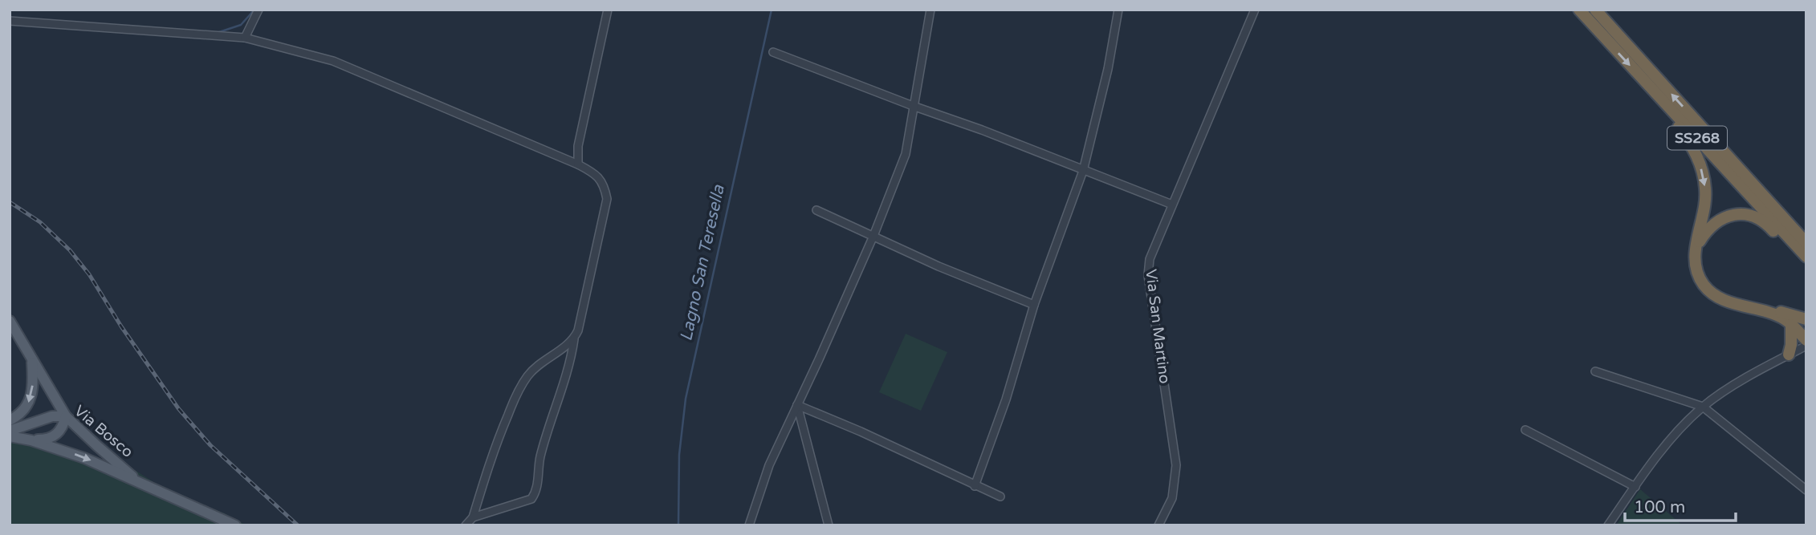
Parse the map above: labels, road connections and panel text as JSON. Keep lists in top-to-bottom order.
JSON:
{
  "streets": {
    "highway": ["SS268"],
    "main road": ["Via Bosco"],
    "street": ["Via San Martino"]
  },
  "water": ["Lagno San Teresella"],
  "scale_bar": "100 m"
}
